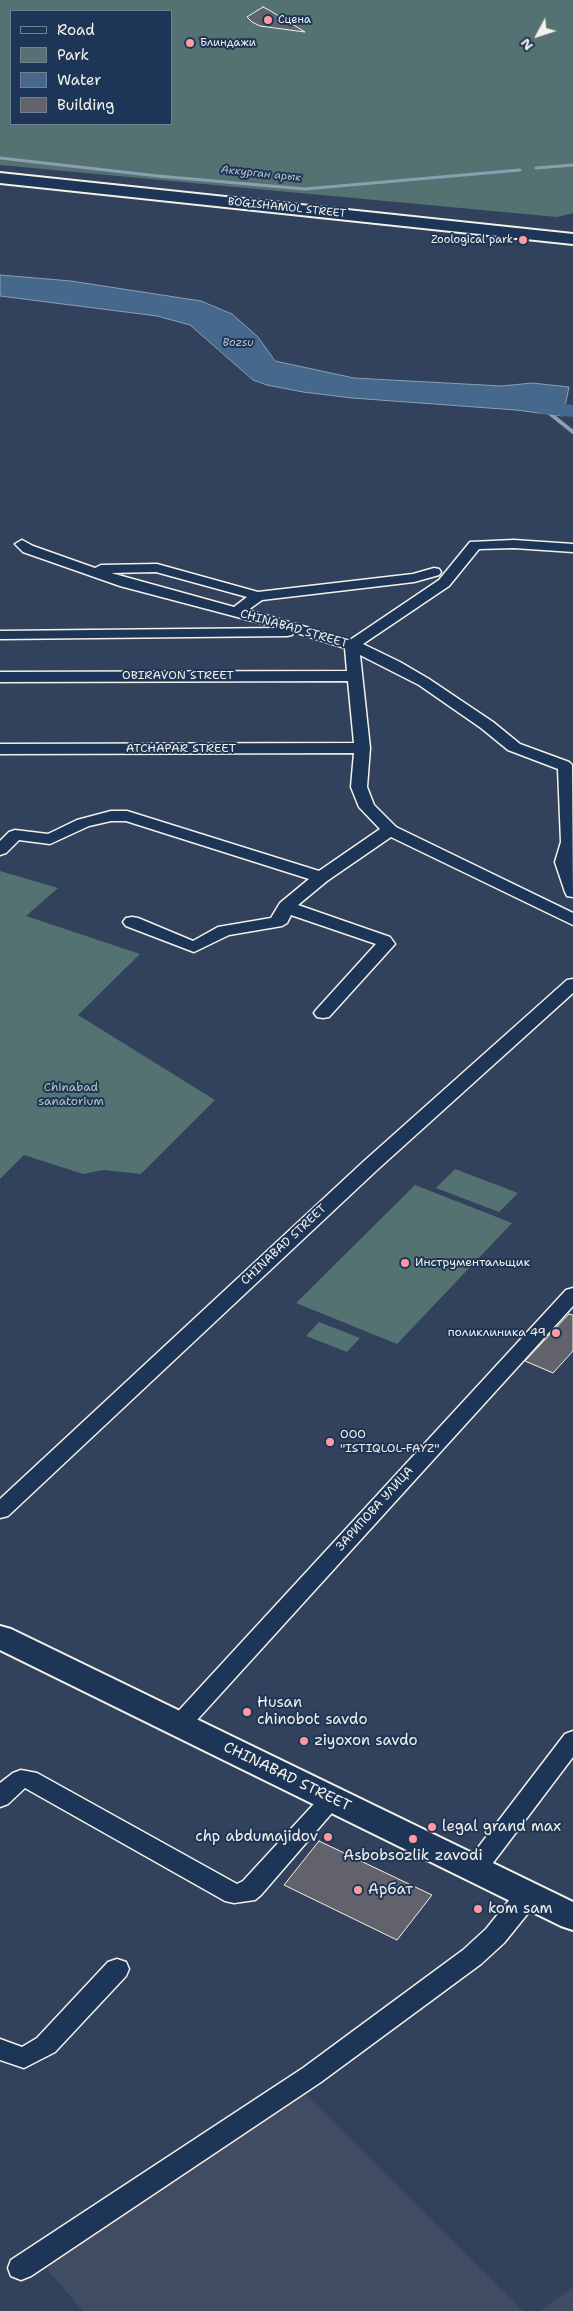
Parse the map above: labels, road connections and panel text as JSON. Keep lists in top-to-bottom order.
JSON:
{
  "streets": {
    "main road": ["BOGISHAMOL STREET", "CHINABAD STREET"],
    "street": ["OBIRAVON STREET", "ATCHAPAR STREET", "ЗАРИПОВА УЛИЦА"]
  },
  "crossings": [
    ["CHINABAD STREET", "ЗАРИПОВА УЛИЦА"]
  ],
  "water": ["Аккурган арык", "Bozsu"],
  "parks": ["Chinabad sanatorium"],
  "places": [
    "Сцена",
    "Блиндажи",
    "Zoological park",
    "Инструментальщик",
    "поликлиника 49",
    "ООО \"ISTIQLOL-FAYZ\"",
    "Husan chinobot savdo",
    "ziyoxon savdo",
    "legal grand max",
    "chp abdumajidov",
    "Asbobsozlik zavodi",
    "Арбат",
    "kom sam"
  ],
  "legend": [
    "Road",
    "Park",
    "Water",
    "Building"
  ],
  "north": "bottom left"
}
